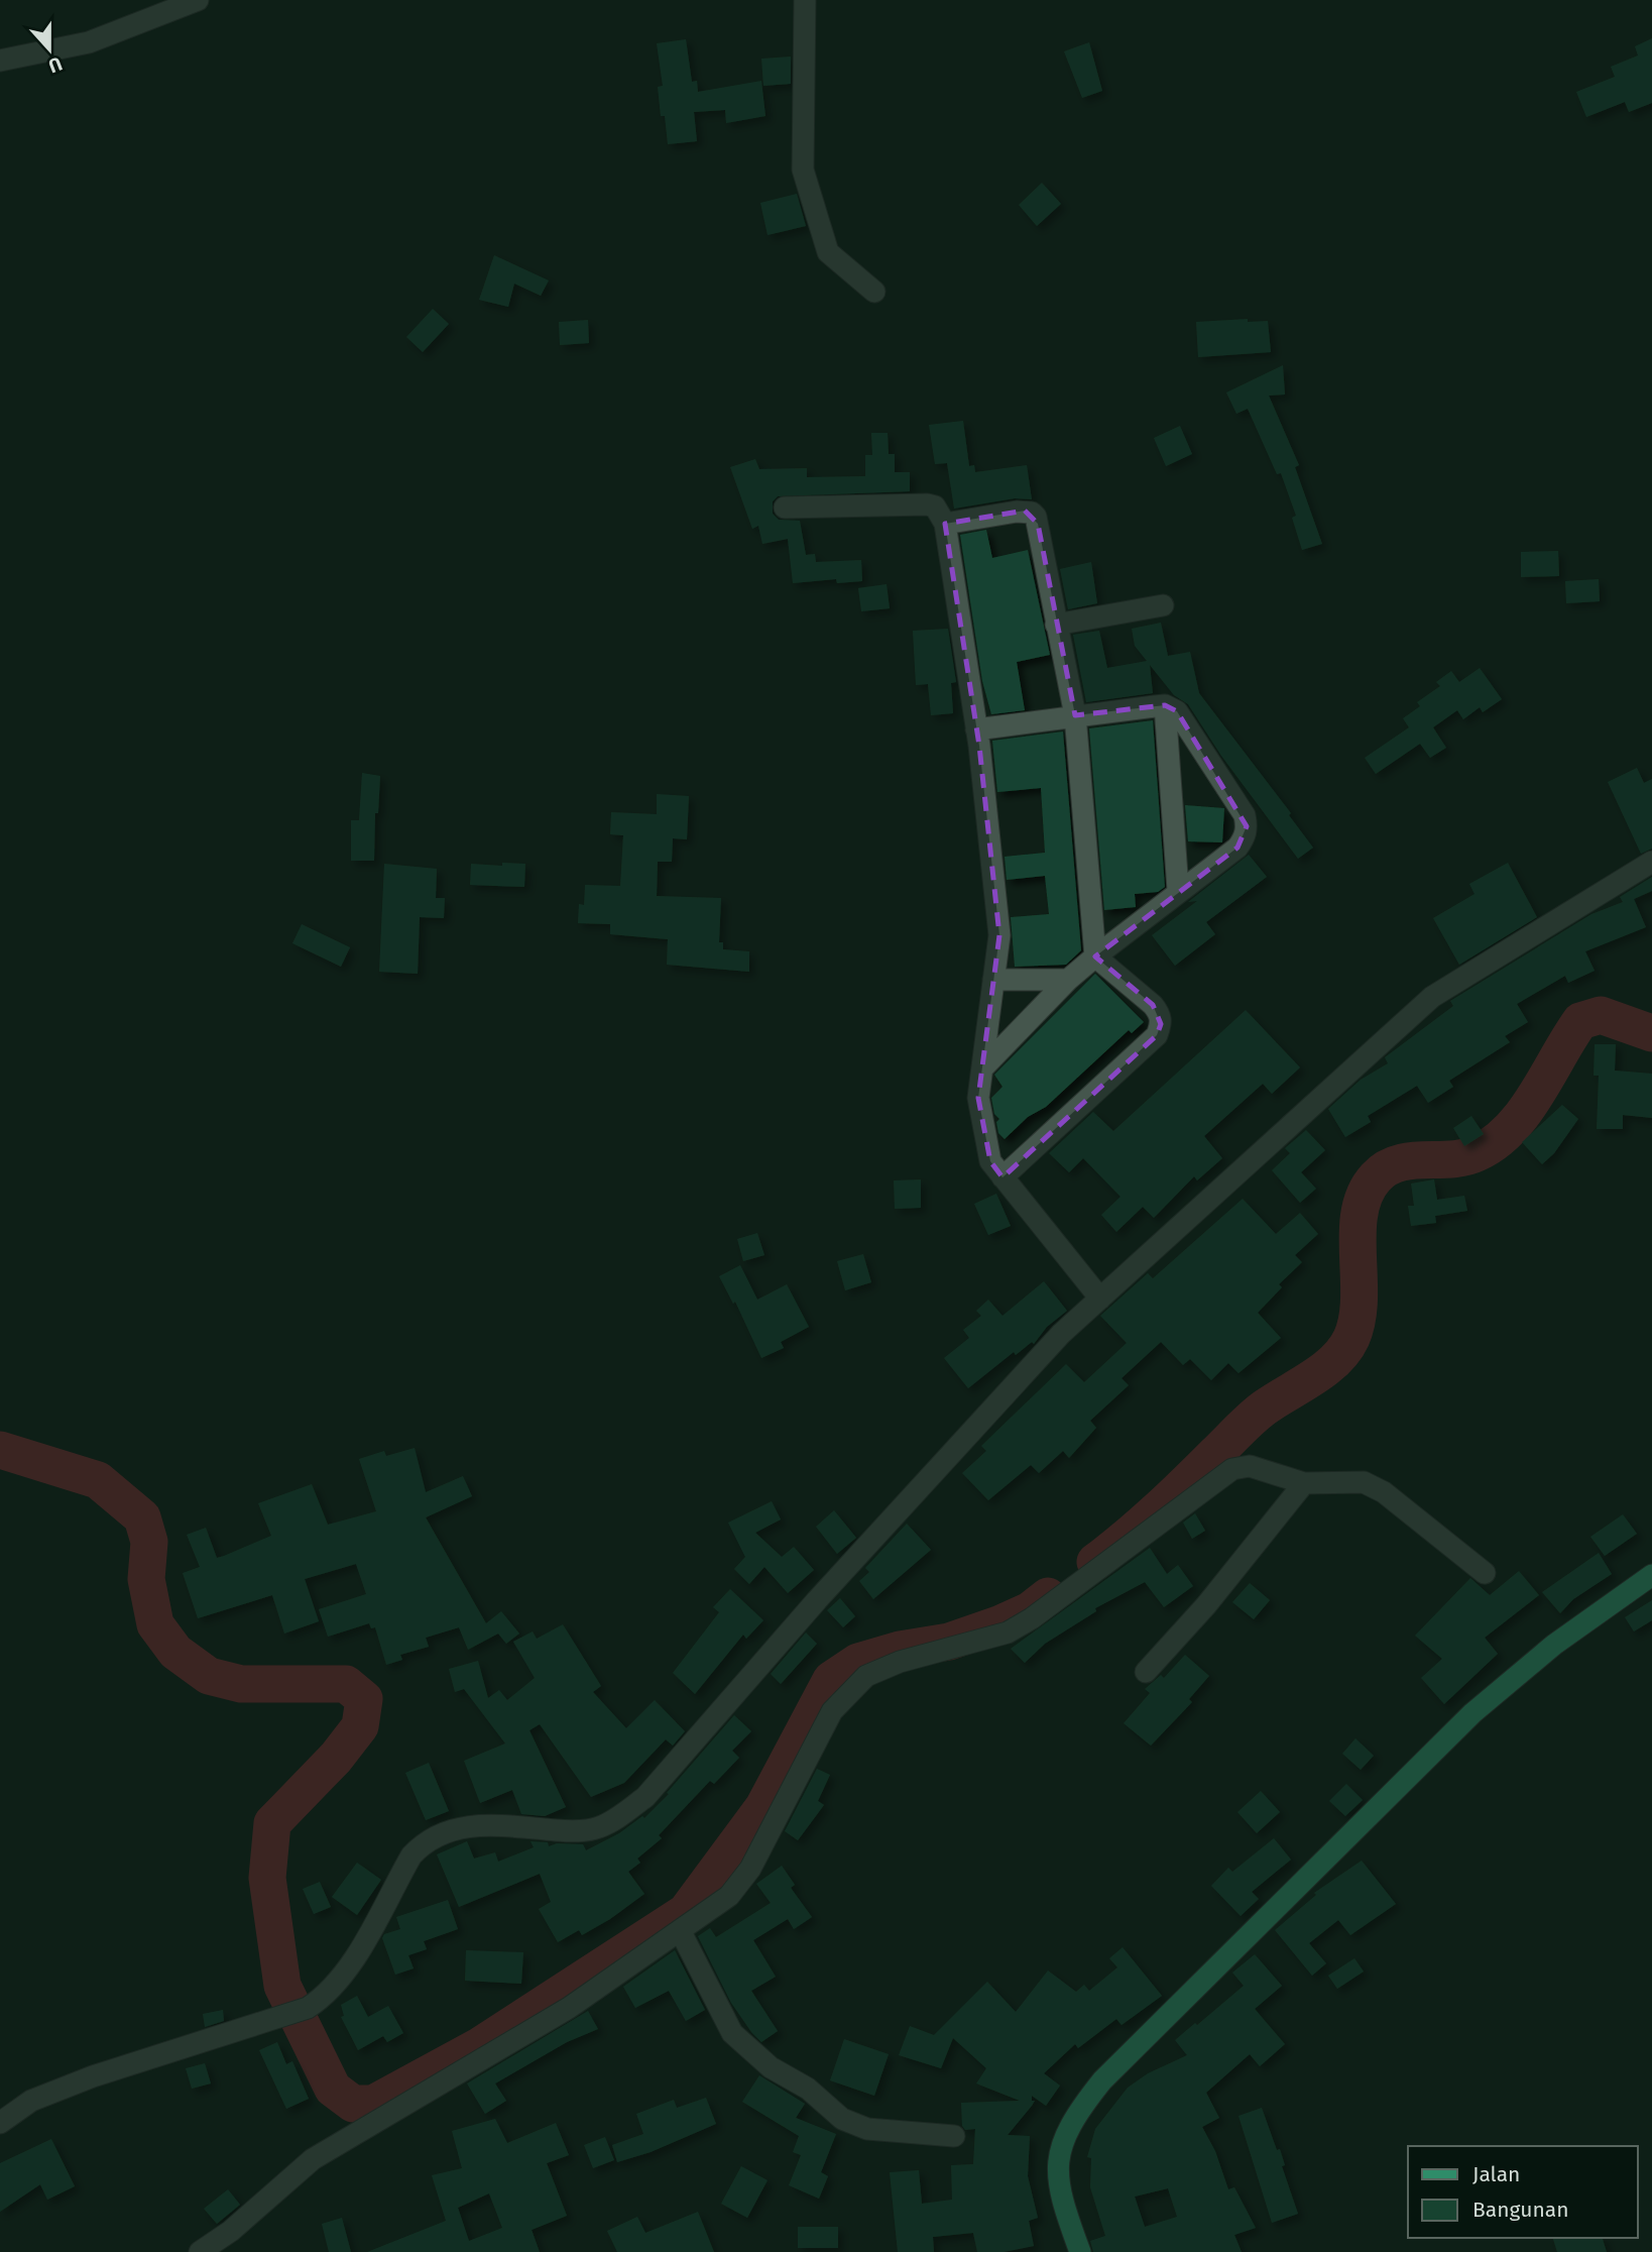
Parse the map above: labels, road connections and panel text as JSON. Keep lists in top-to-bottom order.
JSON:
{
  "legend": ["Jalan", "Bangunan"],
  "north": "bottom"
}
